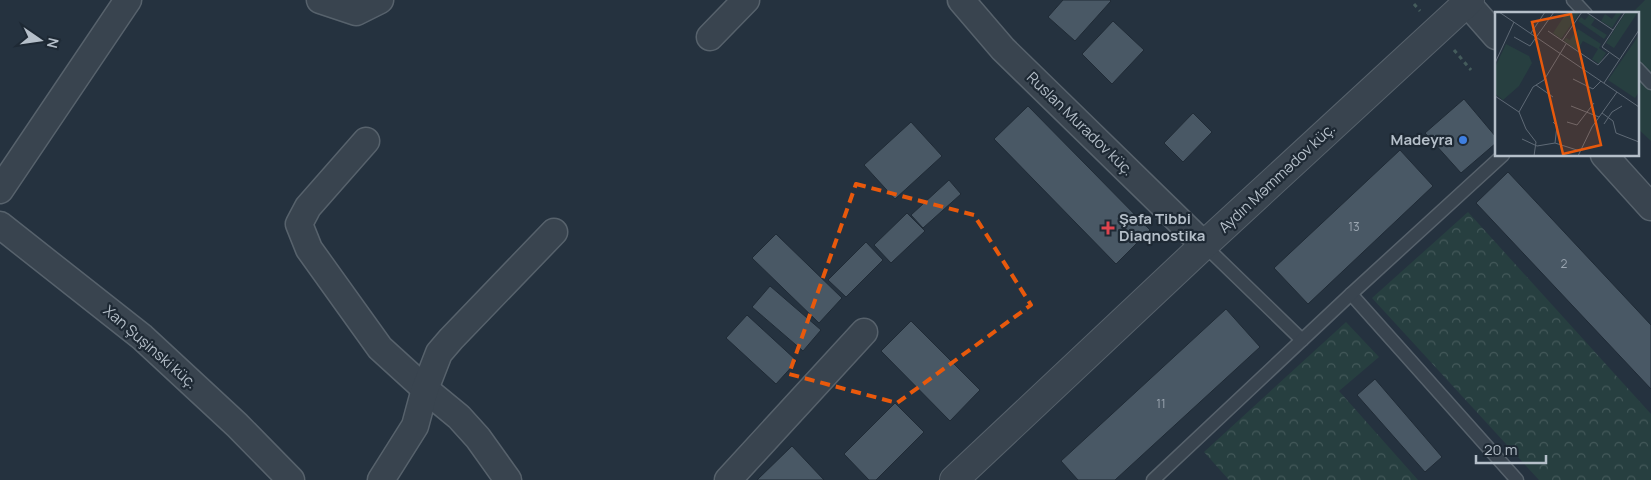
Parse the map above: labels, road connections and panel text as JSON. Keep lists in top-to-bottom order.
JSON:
{
  "streets": {
    "street": ["Ruslan Muradov küç.", "Aydın Məmmədov küç.", "Xan Şuşinski küç."]
  },
  "crossings": [
    ["Ruslan Muradov küç.", "Aydın Məmmədov küç."]
  ],
  "places": {
    "other": ["Madeyra"],
    "health": ["Şəfa Tibbi Diaqnostika"]
  },
  "house_numbers": ["13", "2", "11"],
  "scale_bar": "20 m",
  "north": "right"
}
